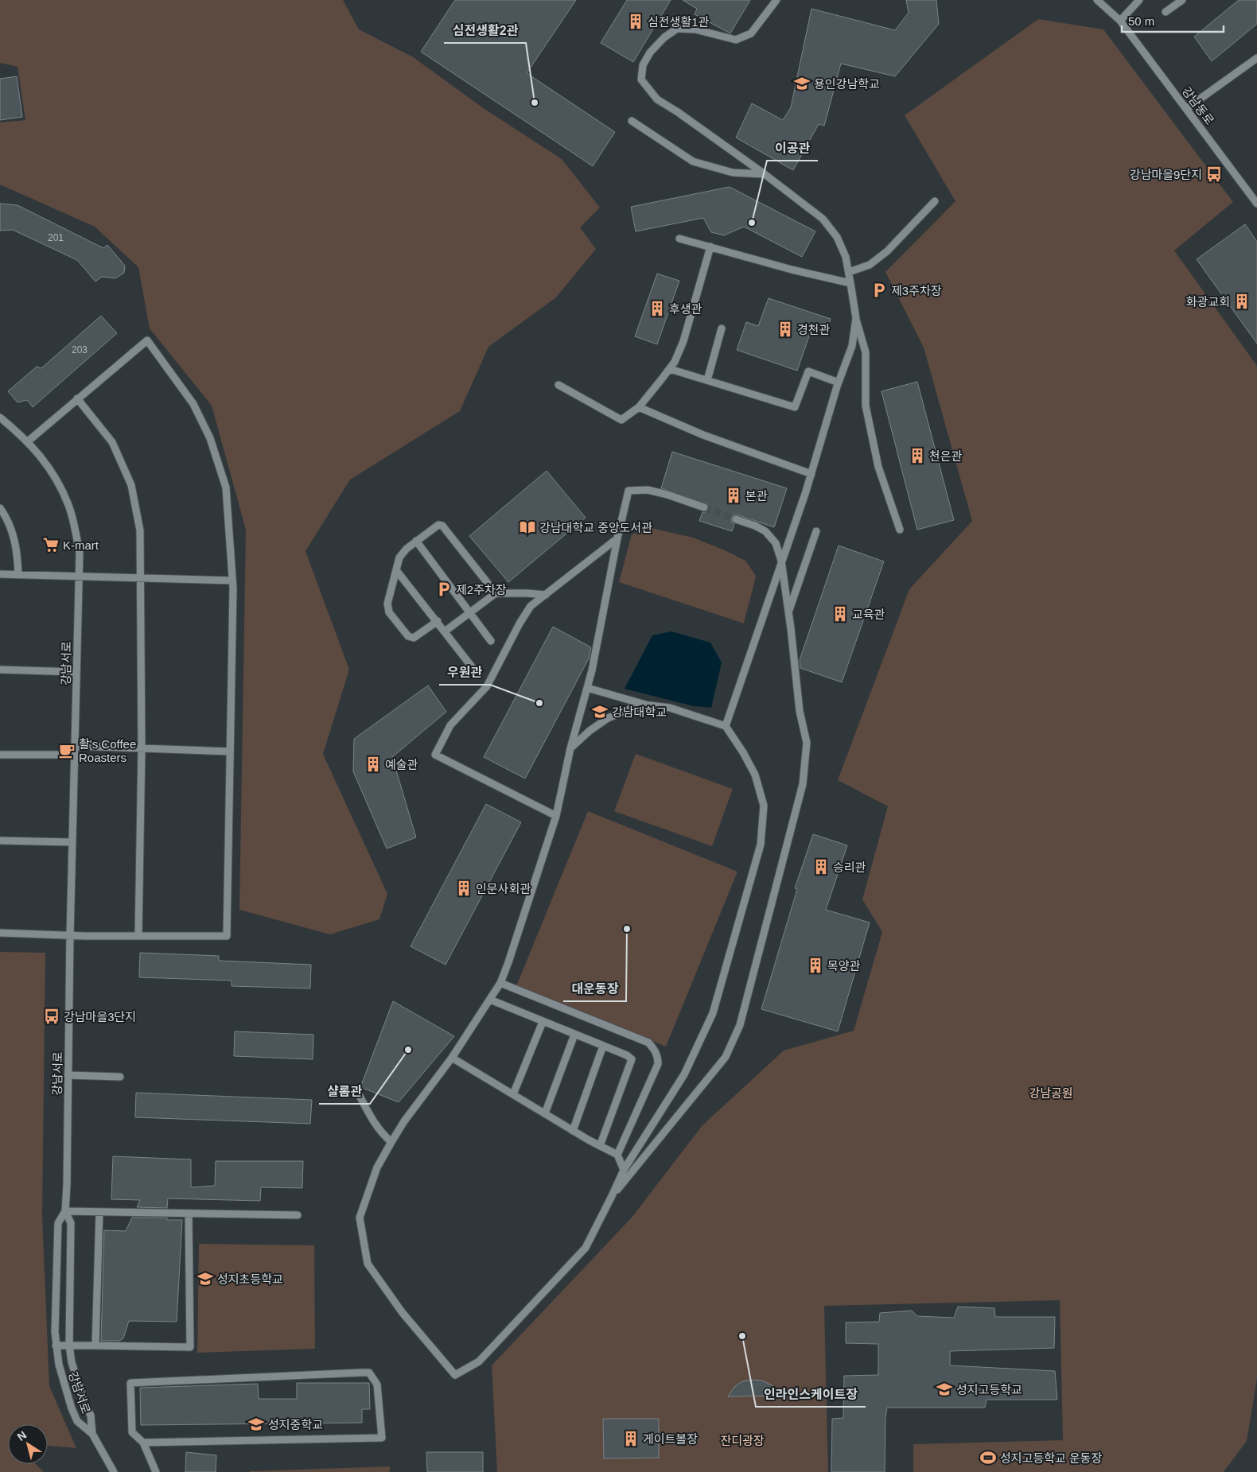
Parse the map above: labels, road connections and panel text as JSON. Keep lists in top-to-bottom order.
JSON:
{
  "streets": {
    "street": ["강남동로", "강남서로"]
  },
  "parks": ["강남공원", "잔디광장"],
  "places": {
    "building": [
      "심전생활1관",
      "화광교회",
      "후생관",
      "경천관",
      "천은관",
      "본관",
      "교육관",
      "예술관",
      "승리관",
      "인문사회관",
      "목양관",
      "게이트볼장"
    ],
    "school or university": [
      "용인강남학교",
      "강남대학교",
      "성지초등학교",
      "성지고등학교",
      "성지중학교"
    ],
    "other": [
      "심전생활2관",
      "이공관",
      "우원관",
      "대운동장",
      "샬롬관",
      "인라인스케이트장"
    ],
    "bus stop": ["강남마을9단지", "강남마을3단지"],
    "parking": ["제3주차장", "제2주차장"],
    "library": ["강남대학교 중앙도서관"],
    "supermarket": ["K-mart"],
    "cafe": ["촬's Coffee Roasters"],
    "sports": ["성지고등학교 운동장"]
  },
  "house_numbers": ["201", "203"],
  "scale_bar": "50 m",
  "north": "top left"
}
